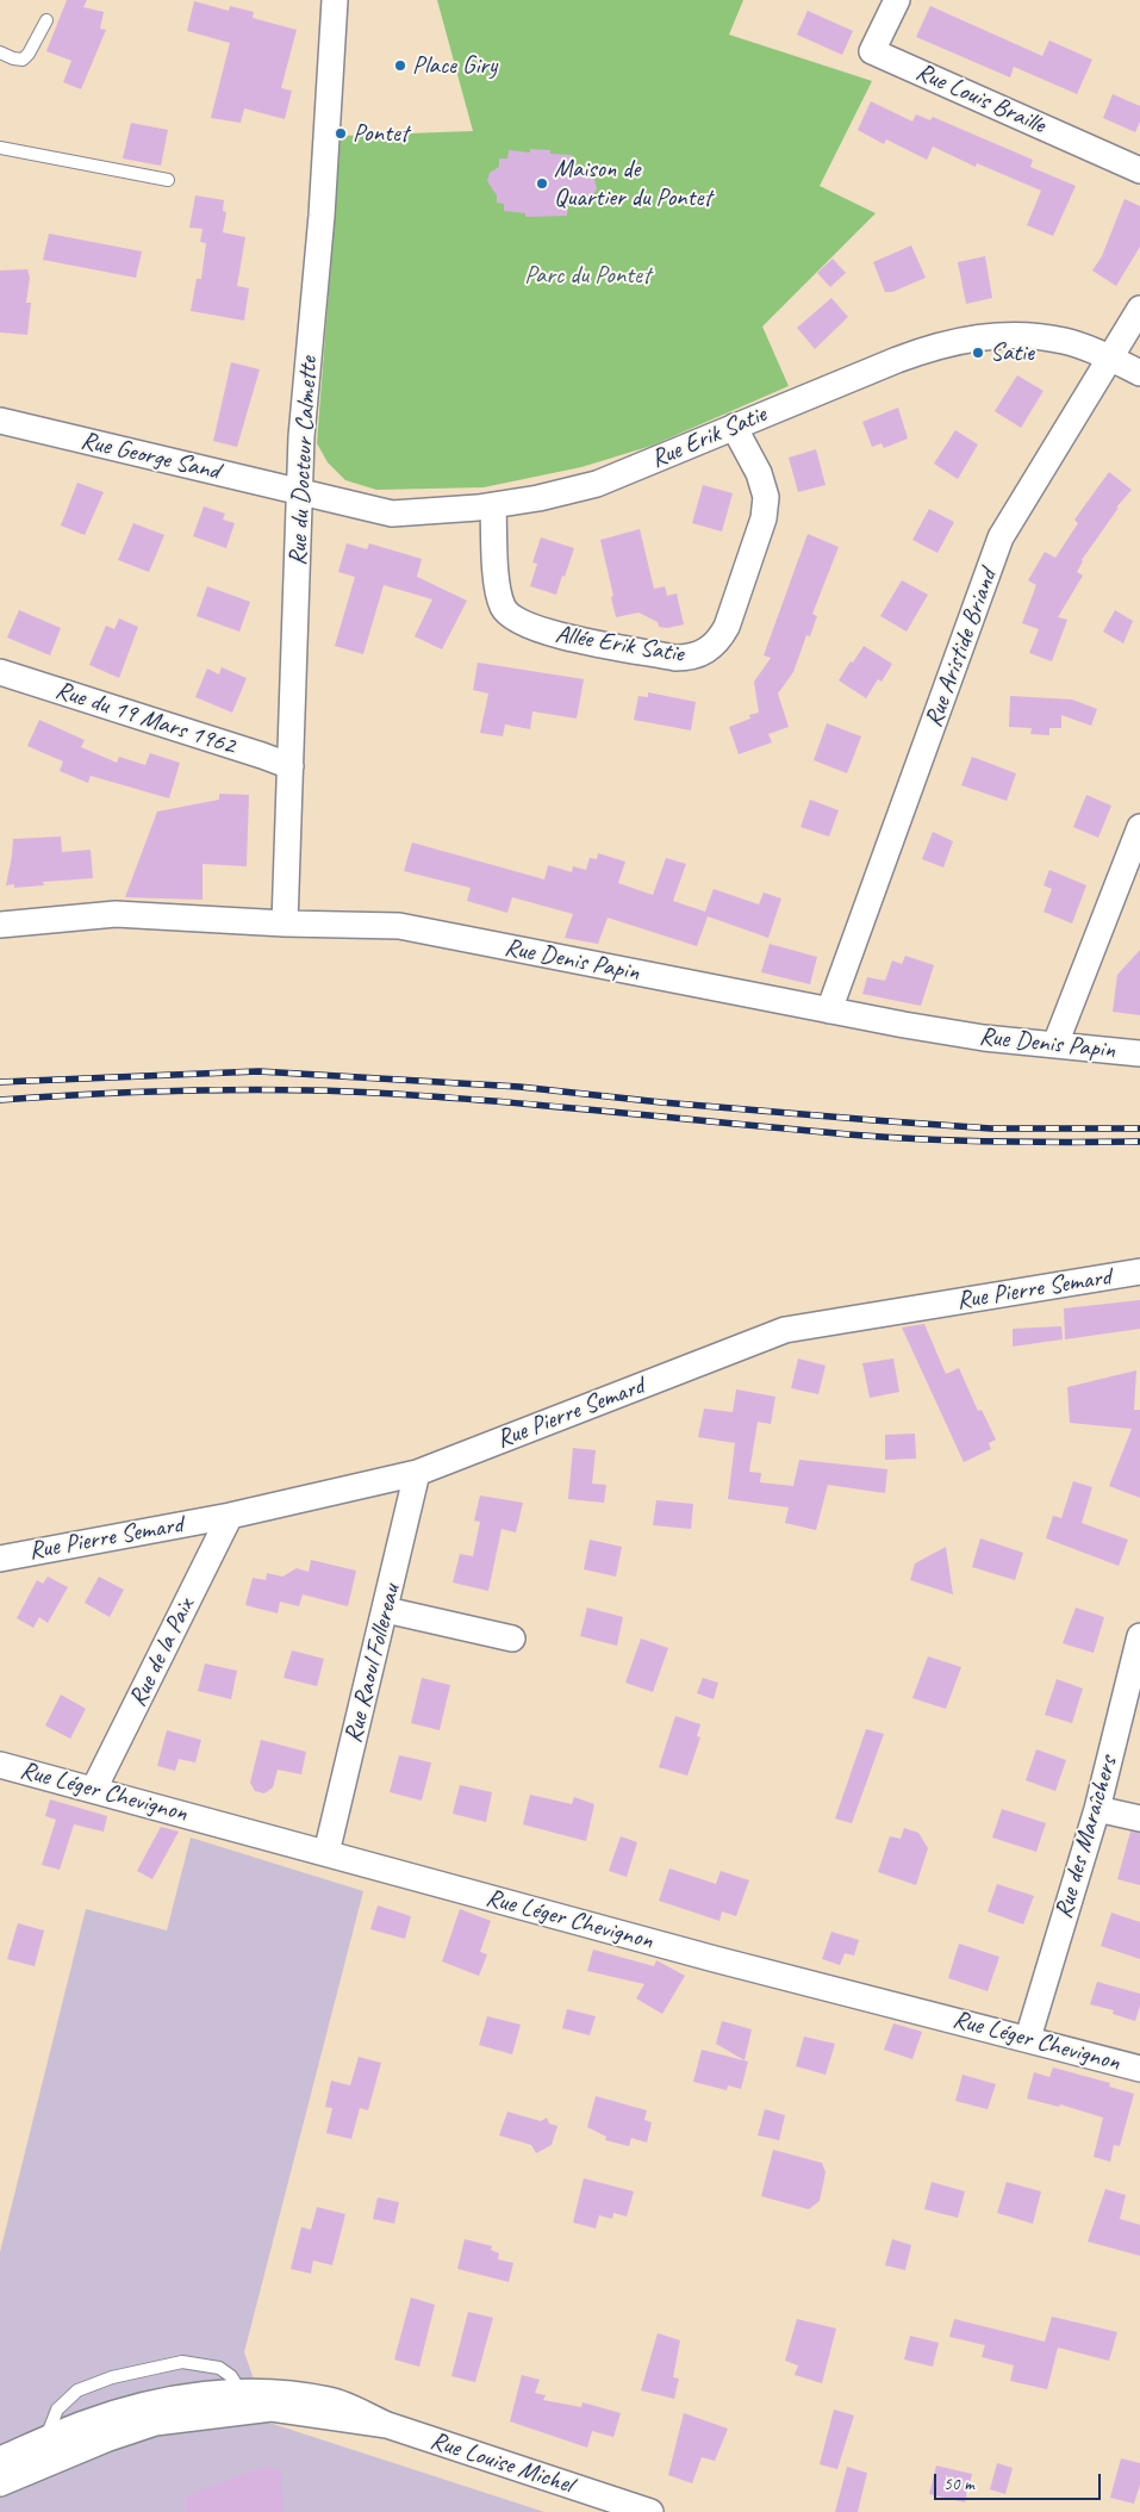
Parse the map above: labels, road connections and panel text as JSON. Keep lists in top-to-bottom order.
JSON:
{
  "streets": {
    "street": [
      "Rue Louis Braille",
      "Rue Erik Satie",
      "Rue George Sand",
      "Rue du Docteur Calmette",
      "Allée Erik Satie",
      "Rue Aristide Briand",
      "Rue du 19 Mars 1962",
      "Rue Denis Papin",
      "Rue Pierre Semard",
      "Rue de la Paix",
      "Rue Raoul Follereau",
      "Rue Léger Chevignon",
      "Rue des Maraîchers",
      "Rue Louise Michel"
    ]
  },
  "crossings": [
    ["Rue Erik Satie", "Rue George Sand"],
    ["Rue Erik Satie", "Rue du Docteur Calmette"],
    ["Rue Erik Satie", "Allée Erik Satie"],
    ["Rue Erik Satie", "Rue Aristide Briand"],
    ["Rue George Sand", "Rue du Docteur Calmette"],
    ["Rue du Docteur Calmette", "Rue du 19 Mars 1962"],
    ["Rue du Docteur Calmette", "Rue Denis Papin"],
    ["Rue Aristide Briand", "Rue Denis Papin"],
    ["Rue Pierre Semard", "Rue de la Paix"],
    ["Rue Pierre Semard", "Rue Raoul Follereau"],
    ["Rue de la Paix", "Rue Léger Chevignon"],
    ["Rue Raoul Follereau", "Rue Léger Chevignon"],
    ["Rue Léger Chevignon", "Rue des Maraîchers"]
  ],
  "parks": ["Parc du Pontet"],
  "places": [
    "Place Giry",
    "Pontet",
    "Maison de Quartier du Pontet",
    "Satie"
  ],
  "scale_bar": "50 m"
}
